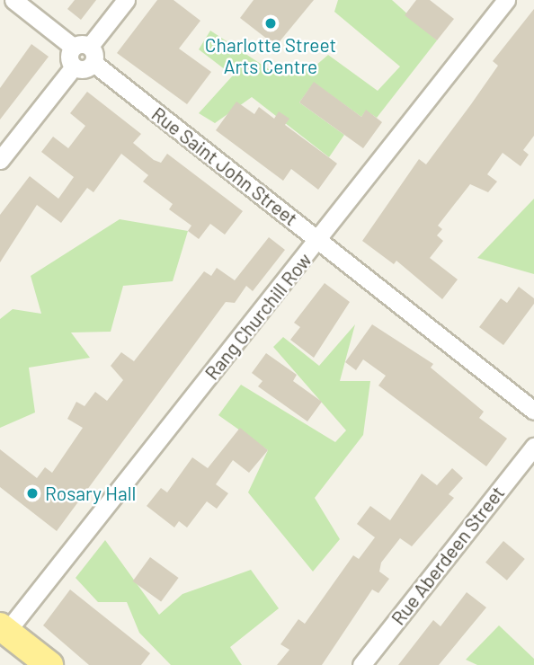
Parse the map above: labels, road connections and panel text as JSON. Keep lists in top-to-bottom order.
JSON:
{
  "streets": {
    "street": ["Rue Saint John Street", "Rang Churchill Row", "Rue Aberdeen Street"]
  },
  "crossings": [
    ["Rue Saint John Street", "Rang Churchill Row"]
  ],
  "places": ["Charlotte Street Arts Centre", "Rosary Hall"]
}
